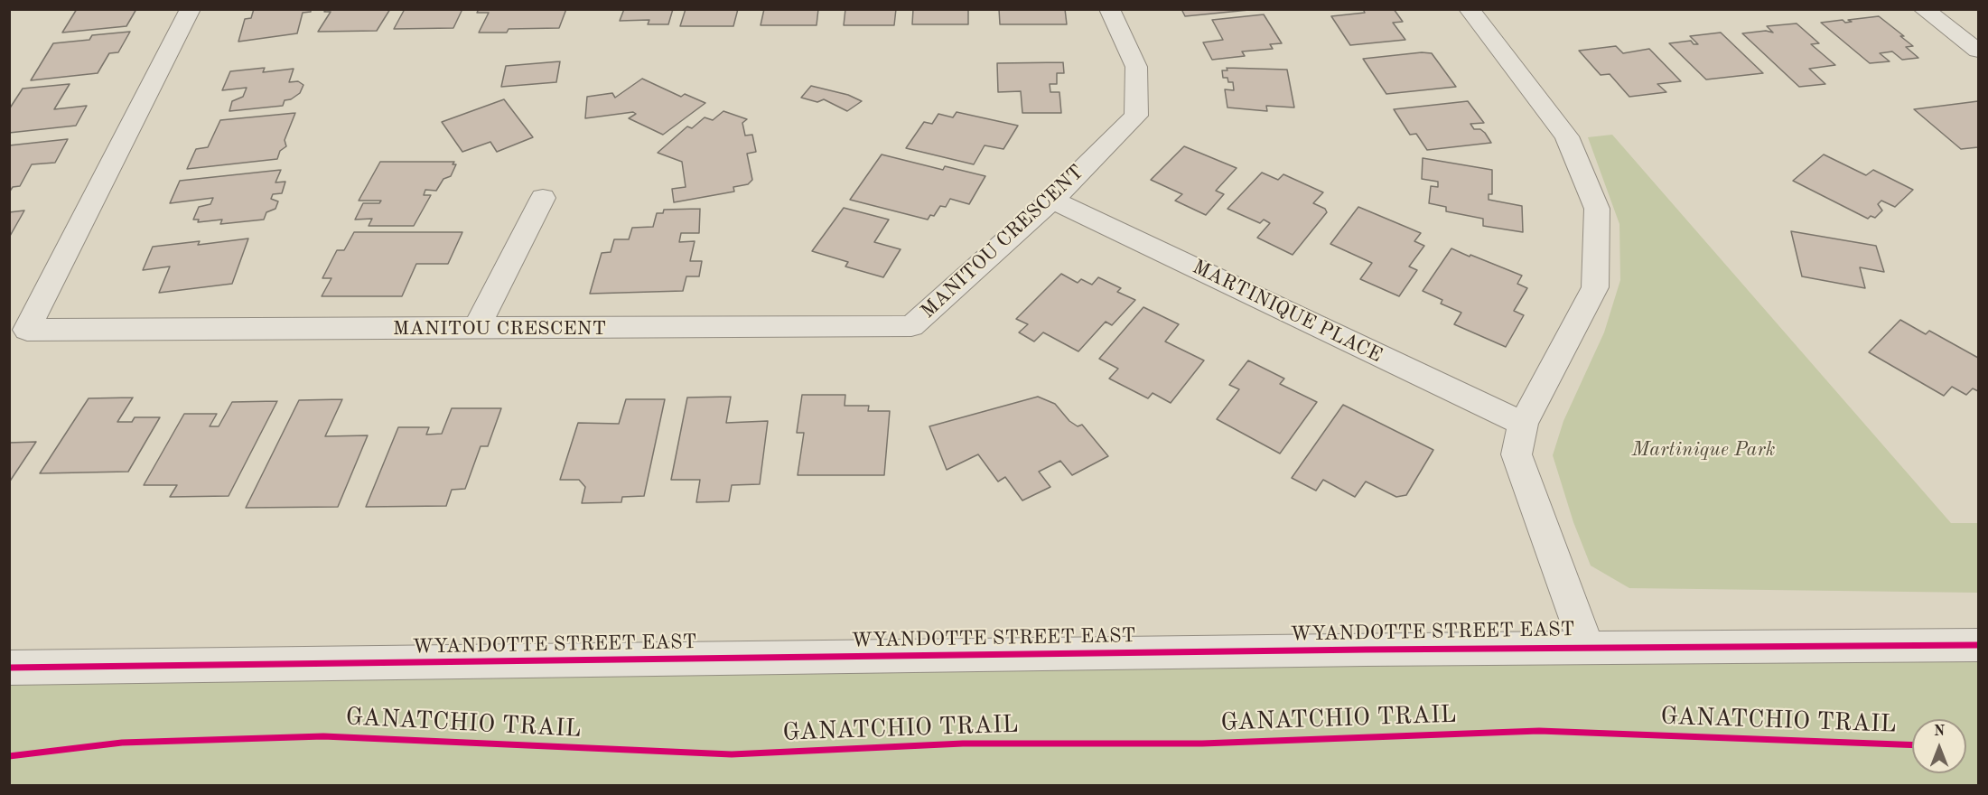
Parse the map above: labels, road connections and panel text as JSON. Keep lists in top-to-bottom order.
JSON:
{
  "streets": {
    "street": ["MANITOU CRESCENT", "MARTINIQUE PLACE", "WYANDOTTE STREET EAST"],
    "cycle path": ["GANATCHIO TRAIL"]
  },
  "crossings": [
    ["MANITOU CRESCENT", "MARTINIQUE PLACE"]
  ],
  "parks": ["Martinique Park"],
  "north": "top"
}
